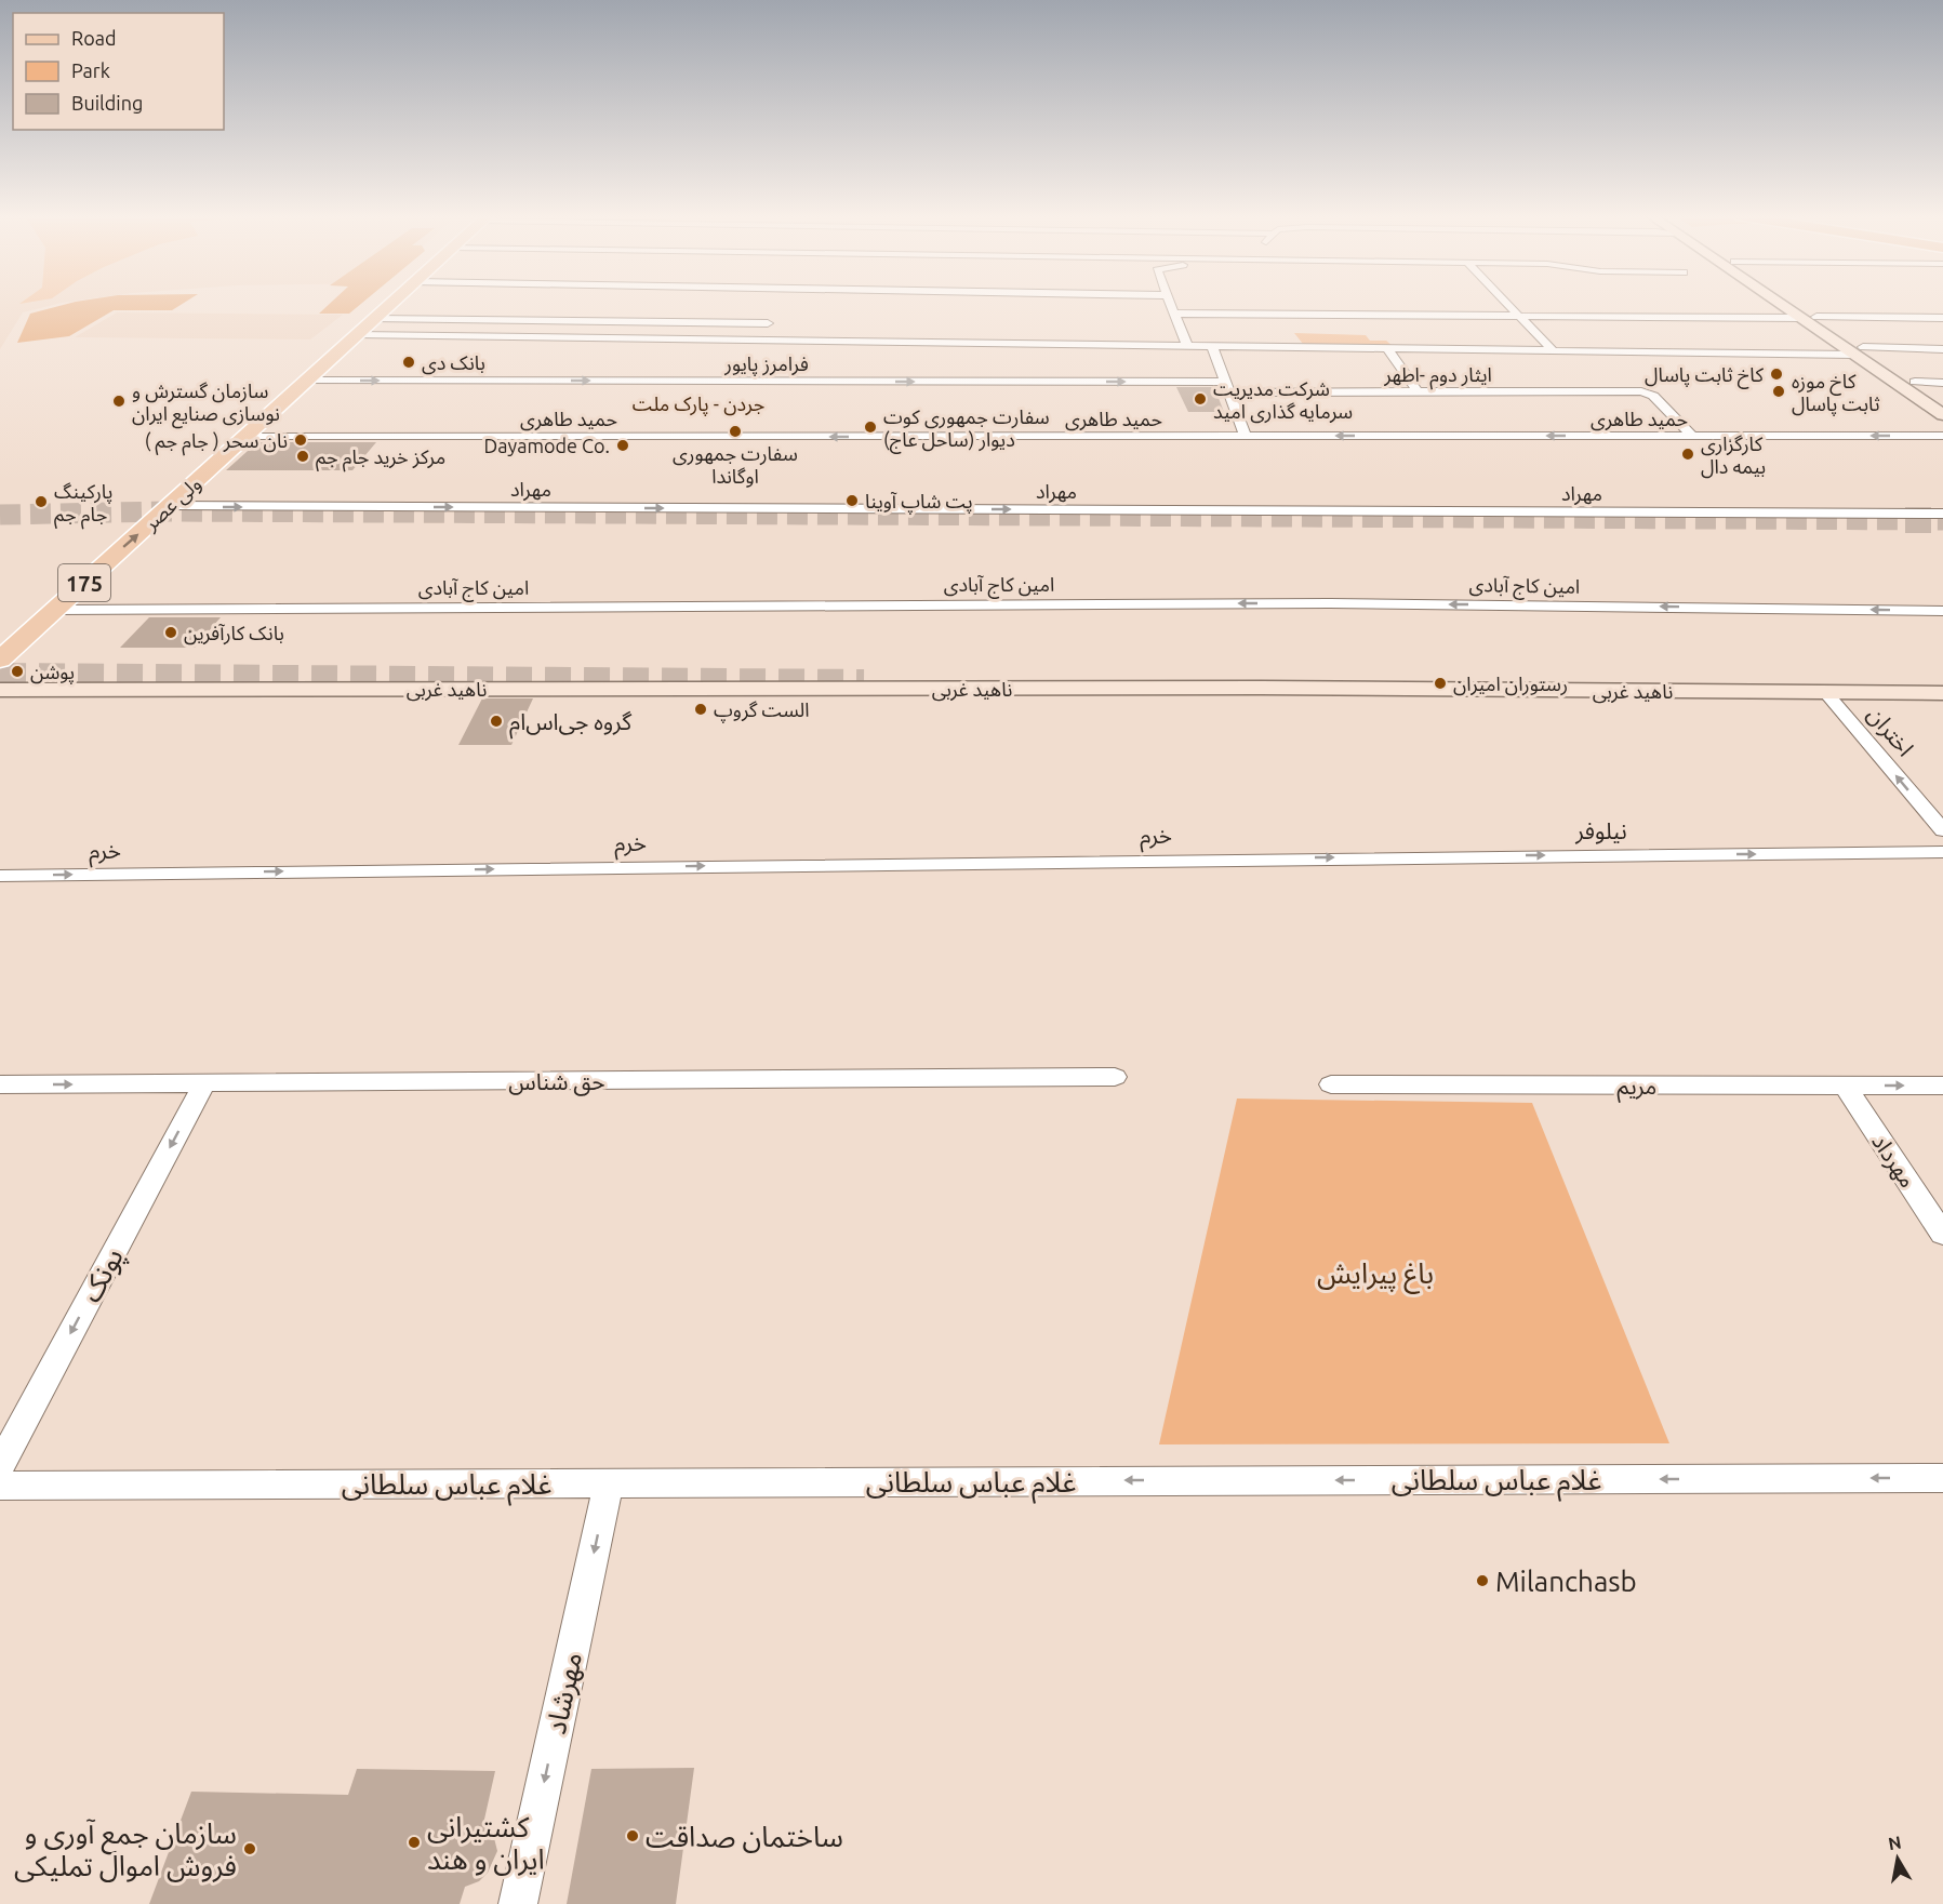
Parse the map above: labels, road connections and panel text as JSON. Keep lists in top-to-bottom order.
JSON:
{
  "streets": {
    "main road": ["ولی عصر", "175", "ناهید غربی"],
    "street": [
      "فرامرز پایور",
      "ایثار دوم -اطهر",
      "حمید طاهری",
      "مهراد",
      "امین کاج آبادی",
      "اختران",
      "نیلوفر",
      "خرم",
      "حق شناس",
      "مریم",
      "مهرداد",
      "پونک",
      "غلام عباس سلطانی",
      "مهرشاد"
    ]
  },
  "crossings": [
    ["فرامرز پایور", "ایثار دوم -اطهر"],
    ["فرامرز پایور", "ولی عصر"],
    ["ایثار دوم -اطهر", "حمید طاهری"],
    ["حمید طاهری", "ولی عصر"],
    ["مهراد", "ولی عصر"],
    ["ولی عصر", "امین کاج آبادی"],
    ["ناهید غربی", "اختران"],
    ["نیلوفر", "خرم"],
    ["حق شناس", "پونک"],
    ["مریم", "مهرداد"],
    ["غلام عباس سلطانی", "مهرشاد"]
  ],
  "one_way": [
    "امین کاج آبادی",
    "اختران",
    "نیلوفر",
    "خرم",
    "پونک",
    "غلام عباس سلطانی",
    "مهرشاد"
  ],
  "districts": ["جردن - پارک ملت"],
  "parks": ["باغ پیرایش"],
  "places": [
    "بانک دی",
    "کاخ ثابت پاسال",
    "کاخ موزه ثابت پاسال",
    "شرکت مدیریت سرمایه گذاری امید",
    "سازمان گسترش و نوسازی صنایع ایران",
    "سفارت جمهوری کوت دیوار (ساحل عاج)",
    "سفارت جمهوری اوگاندا",
    "نان سحر ( جام جم )",
    "Dayamode Co.",
    "کارگزاری بیمه دال",
    "مرکز خرید جام جم",
    "پت شاپ آوینا",
    "پارکینگ جام جم",
    "بانک کارآفرین",
    "پوشن",
    "رستوران امیران",
    "الست گروپ",
    "گروه جی‌اس‌ام",
    "Milanchasb",
    "ساختمان صداقت",
    "کشتیرانی ایران و هند",
    "سازمان جمع آوری و فروش اموال تملیکی"
  ],
  "legend": ["Road", "Park", "Building"],
  "north": "top"
}
